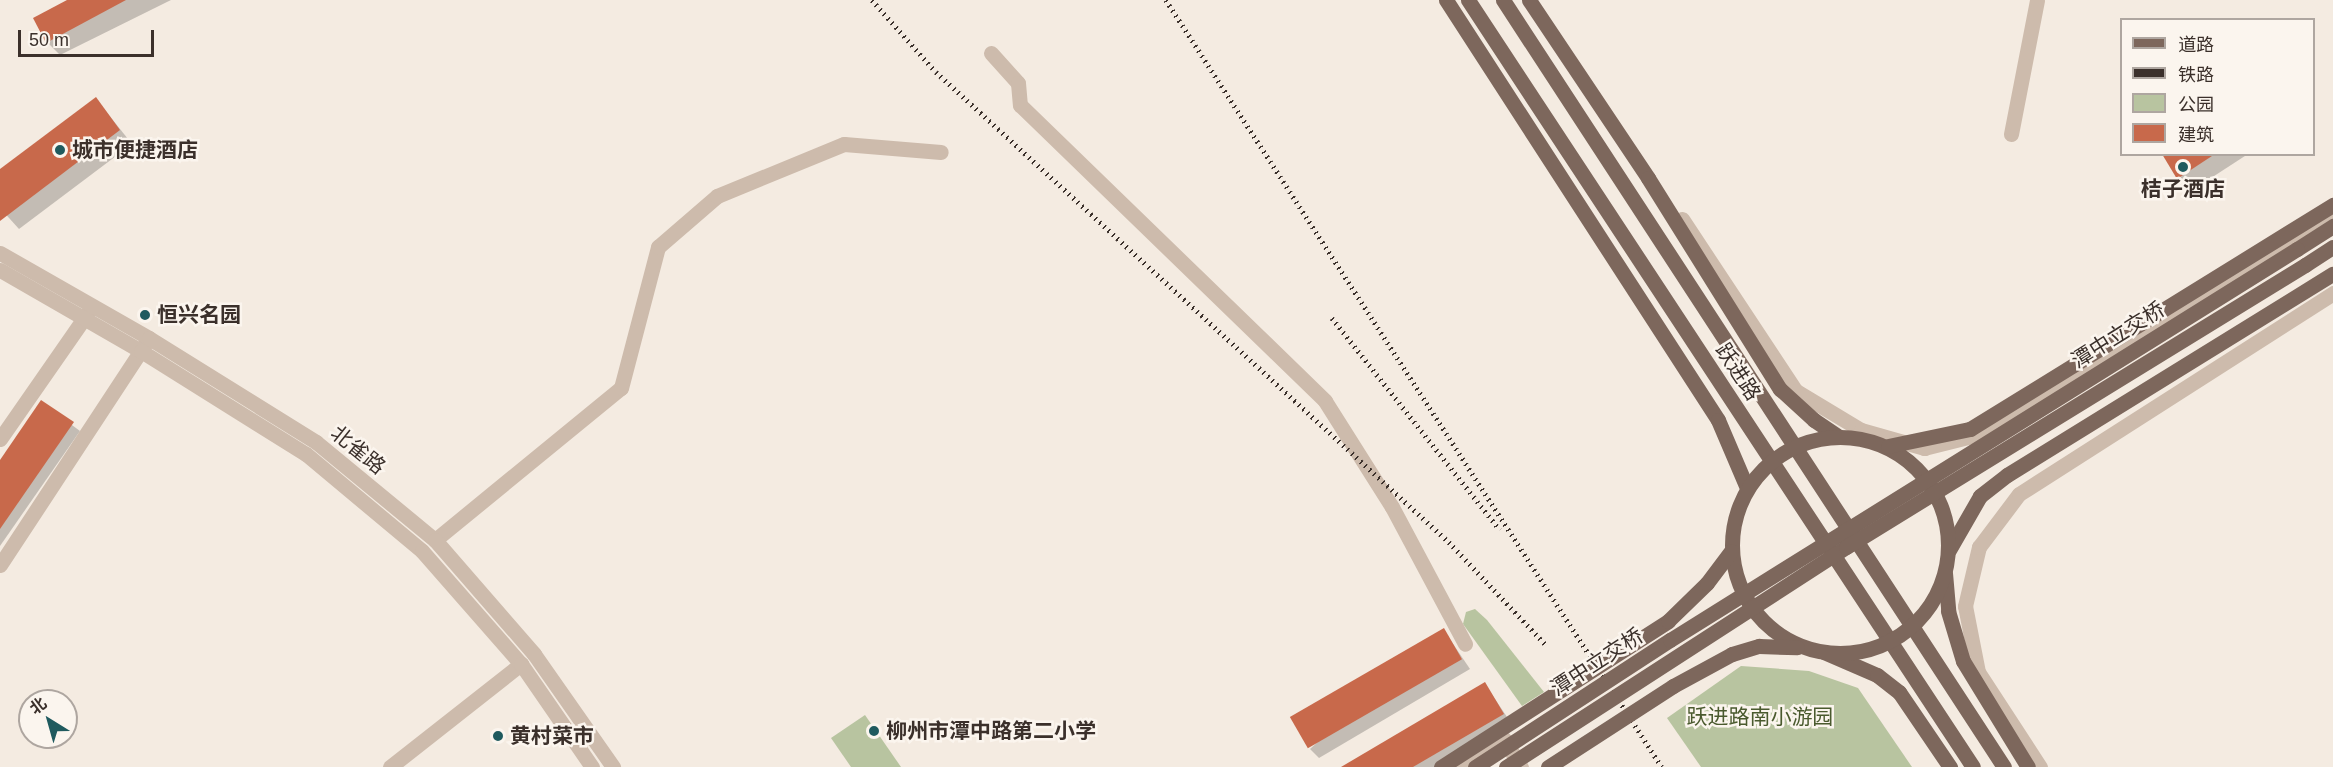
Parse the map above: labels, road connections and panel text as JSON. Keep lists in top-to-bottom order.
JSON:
{
  "streets": {
    "main road": ["潭中立交桥", "跃进路"],
    "street": ["北雀路"]
  },
  "parks": ["跃进路南小游园"],
  "places": [
    "城市便捷酒店",
    "桔子酒店",
    "恒兴名园",
    "柳州市潭中路第二小学",
    "黄村菜市"
  ],
  "legend": [
    "道路",
    "铁路",
    "公园",
    "建筑"
  ],
  "scale_bar": "50 m",
  "north": "top left"
}
